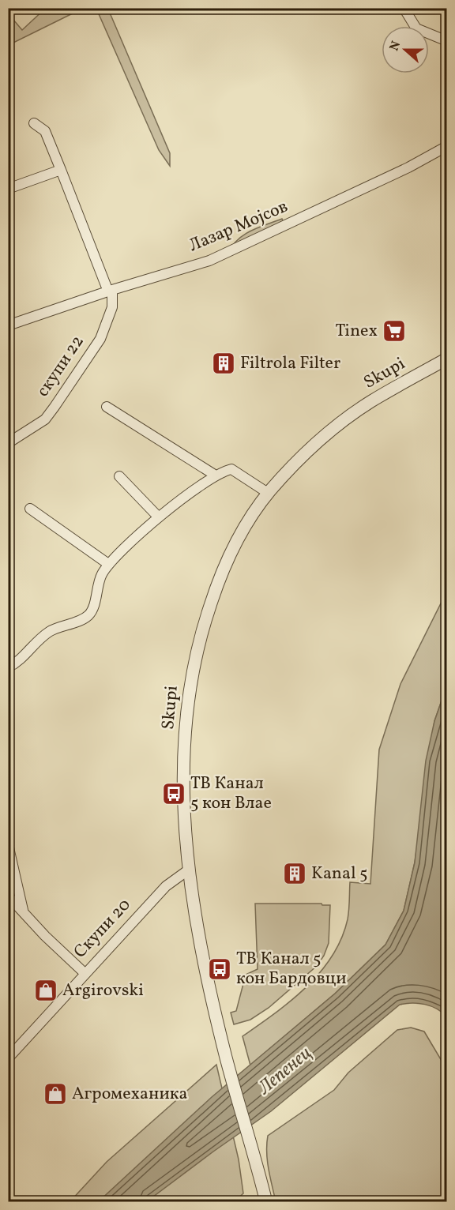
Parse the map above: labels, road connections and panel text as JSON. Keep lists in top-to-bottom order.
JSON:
{
  "streets": {
    "street": [
      "Лазар Мојсов",
      "скупи 22",
      "Skupi",
      "Скупи 20"
    ]
  },
  "crossings": [
    ["Лазар Мојсов", "скупи 22"],
    ["Skupi", "Скупи 20"]
  ],
  "water": ["Лепенец"],
  "places": {
    "supermarket": ["Tinex"],
    "building": ["Filtrola Filter", "Kanal 5"],
    "bus stop": ["ТВ Канал 5 кон Влае", "ТВ Канал 5 кон Бардовци"],
    "shop": ["Argirovski", "Агромеханика"]
  },
  "north": "left"
}
